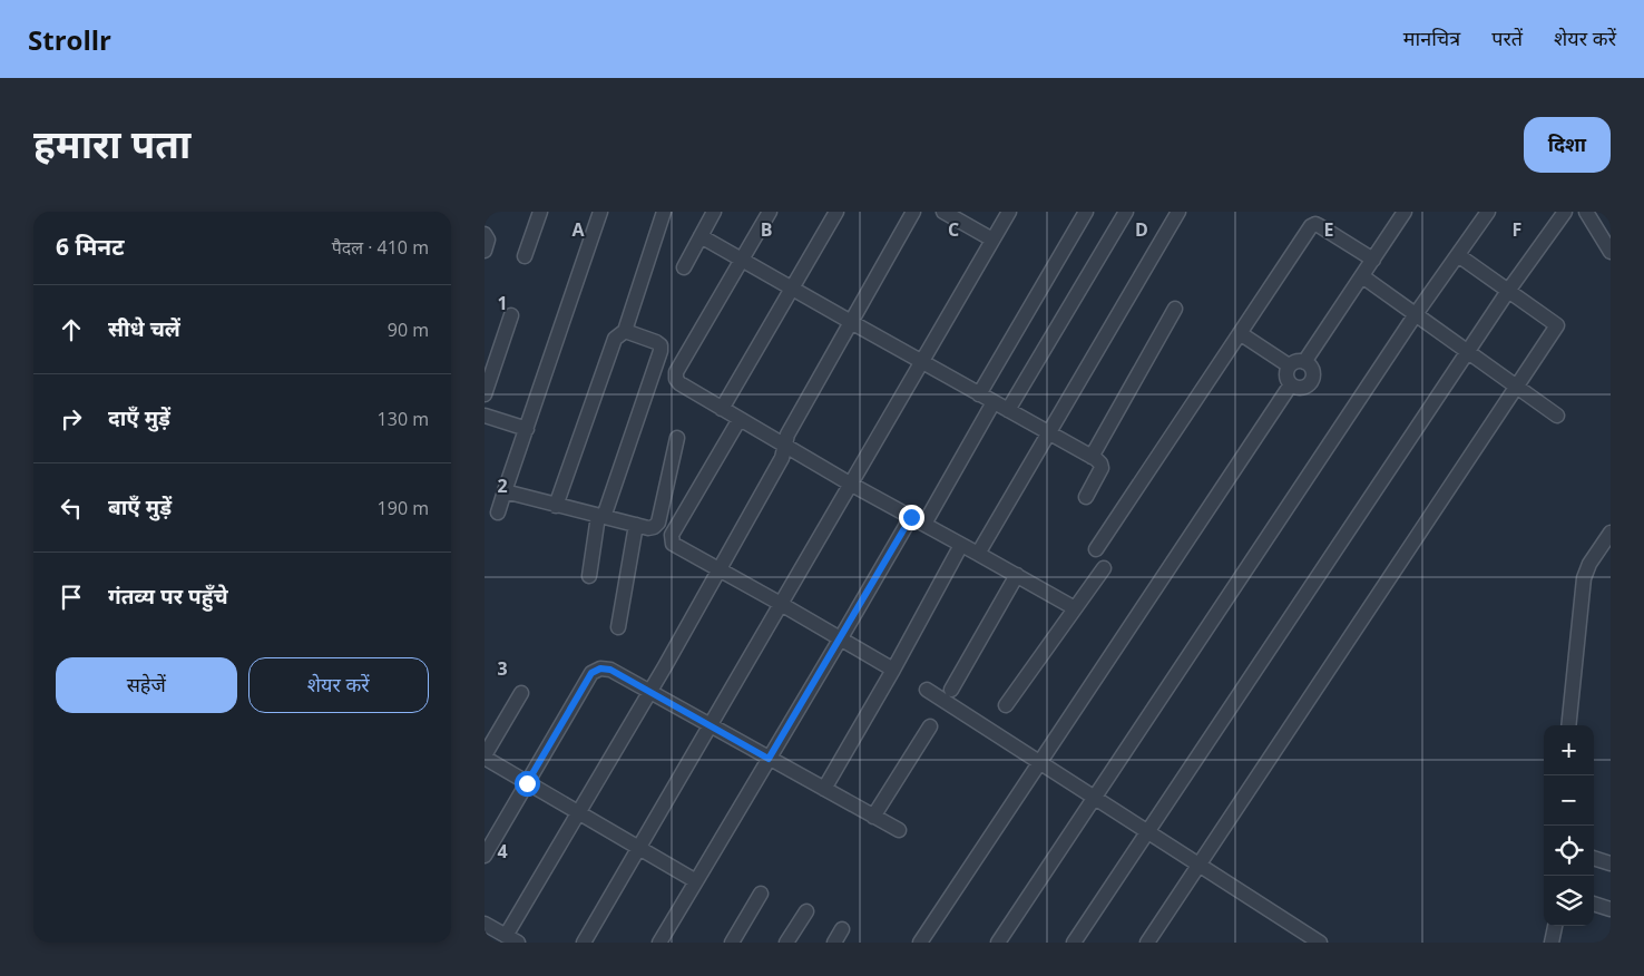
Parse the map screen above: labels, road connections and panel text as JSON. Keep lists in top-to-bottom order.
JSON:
{
  "page": {
    "header": "Strollr",
    "nav": ["मानचित्र", "परतें", "शेयर करें"],
    "title": "हमारा पता",
    "buttons": [
      "दिशा",
      ["सहेजें", "शेयर करें"]
    ],
    "heading": ["6 मिनट", "पैदल · 410 m"],
    "list": [
      ["सीधे चलें", "90 m"],
      ["दाएँ मुड़ें", "130 m"],
      ["बाएँ मुड़ें", "190 m"],
      "गंतव्य पर पहुँचे"
    ],
    "map_buttons": ["+", "−"]
  },
  "grid": {
    "columns": [
      "A",
      "B",
      "C",
      "D",
      "E",
      "F"
    ],
    "rows": [
      "1",
      "2",
      "3",
      "4"
    ]
  }
}
